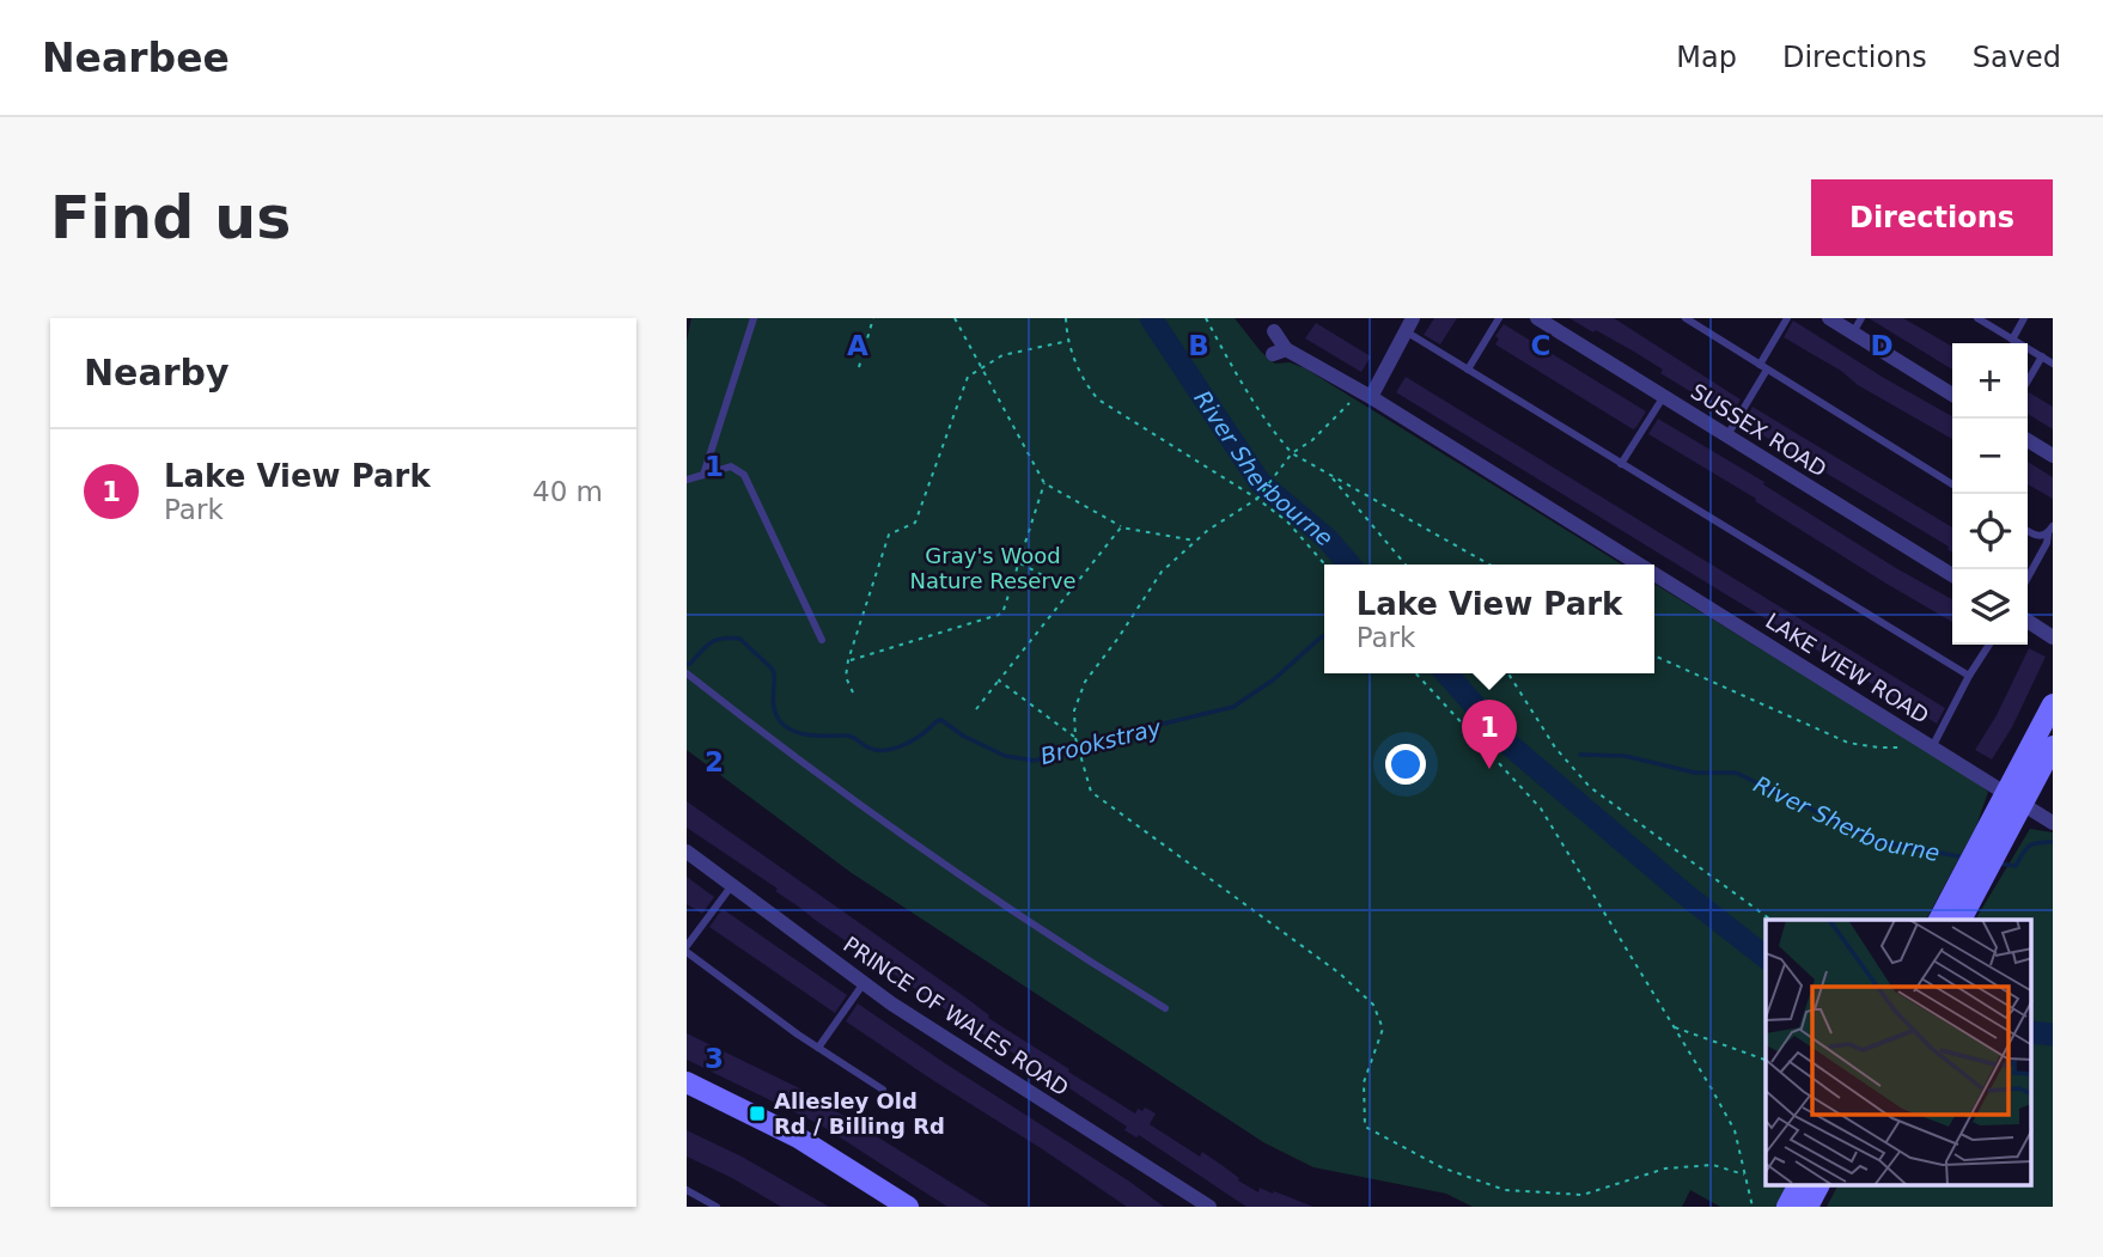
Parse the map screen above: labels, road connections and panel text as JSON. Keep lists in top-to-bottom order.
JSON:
{
  "streets": {
    "street": ["SUSSEX ROAD", "LAKE VIEW ROAD", "PRINCE OF WALES ROAD"]
  },
  "water": ["River Sherbourne", "Brookstray"],
  "parks": ["Gray's Wood Nature Reserve"],
  "places": {
    "transit": ["Allesley Old Rd / Billing Rd"]
  },
  "page": {
    "header": "Nearbee",
    "nav": ["Map", "Directions", "Saved"],
    "buttons": "Directions",
    "title": "Find us",
    "heading": "Nearby",
    "map_buttons": ["+", "−"],
    "list": [
      {
        "mark": "1",
        "name": "Lake View Park",
        "note": "Park",
        "value": "40 m"
      }
    ],
    "popup": ["Lake View Park", "Park"],
    "pins": "1"
  },
  "grid": {
    "columns": [
      "A",
      "B",
      "C",
      "D"
    ],
    "rows": ["1", "2", "3"]
  }
}
